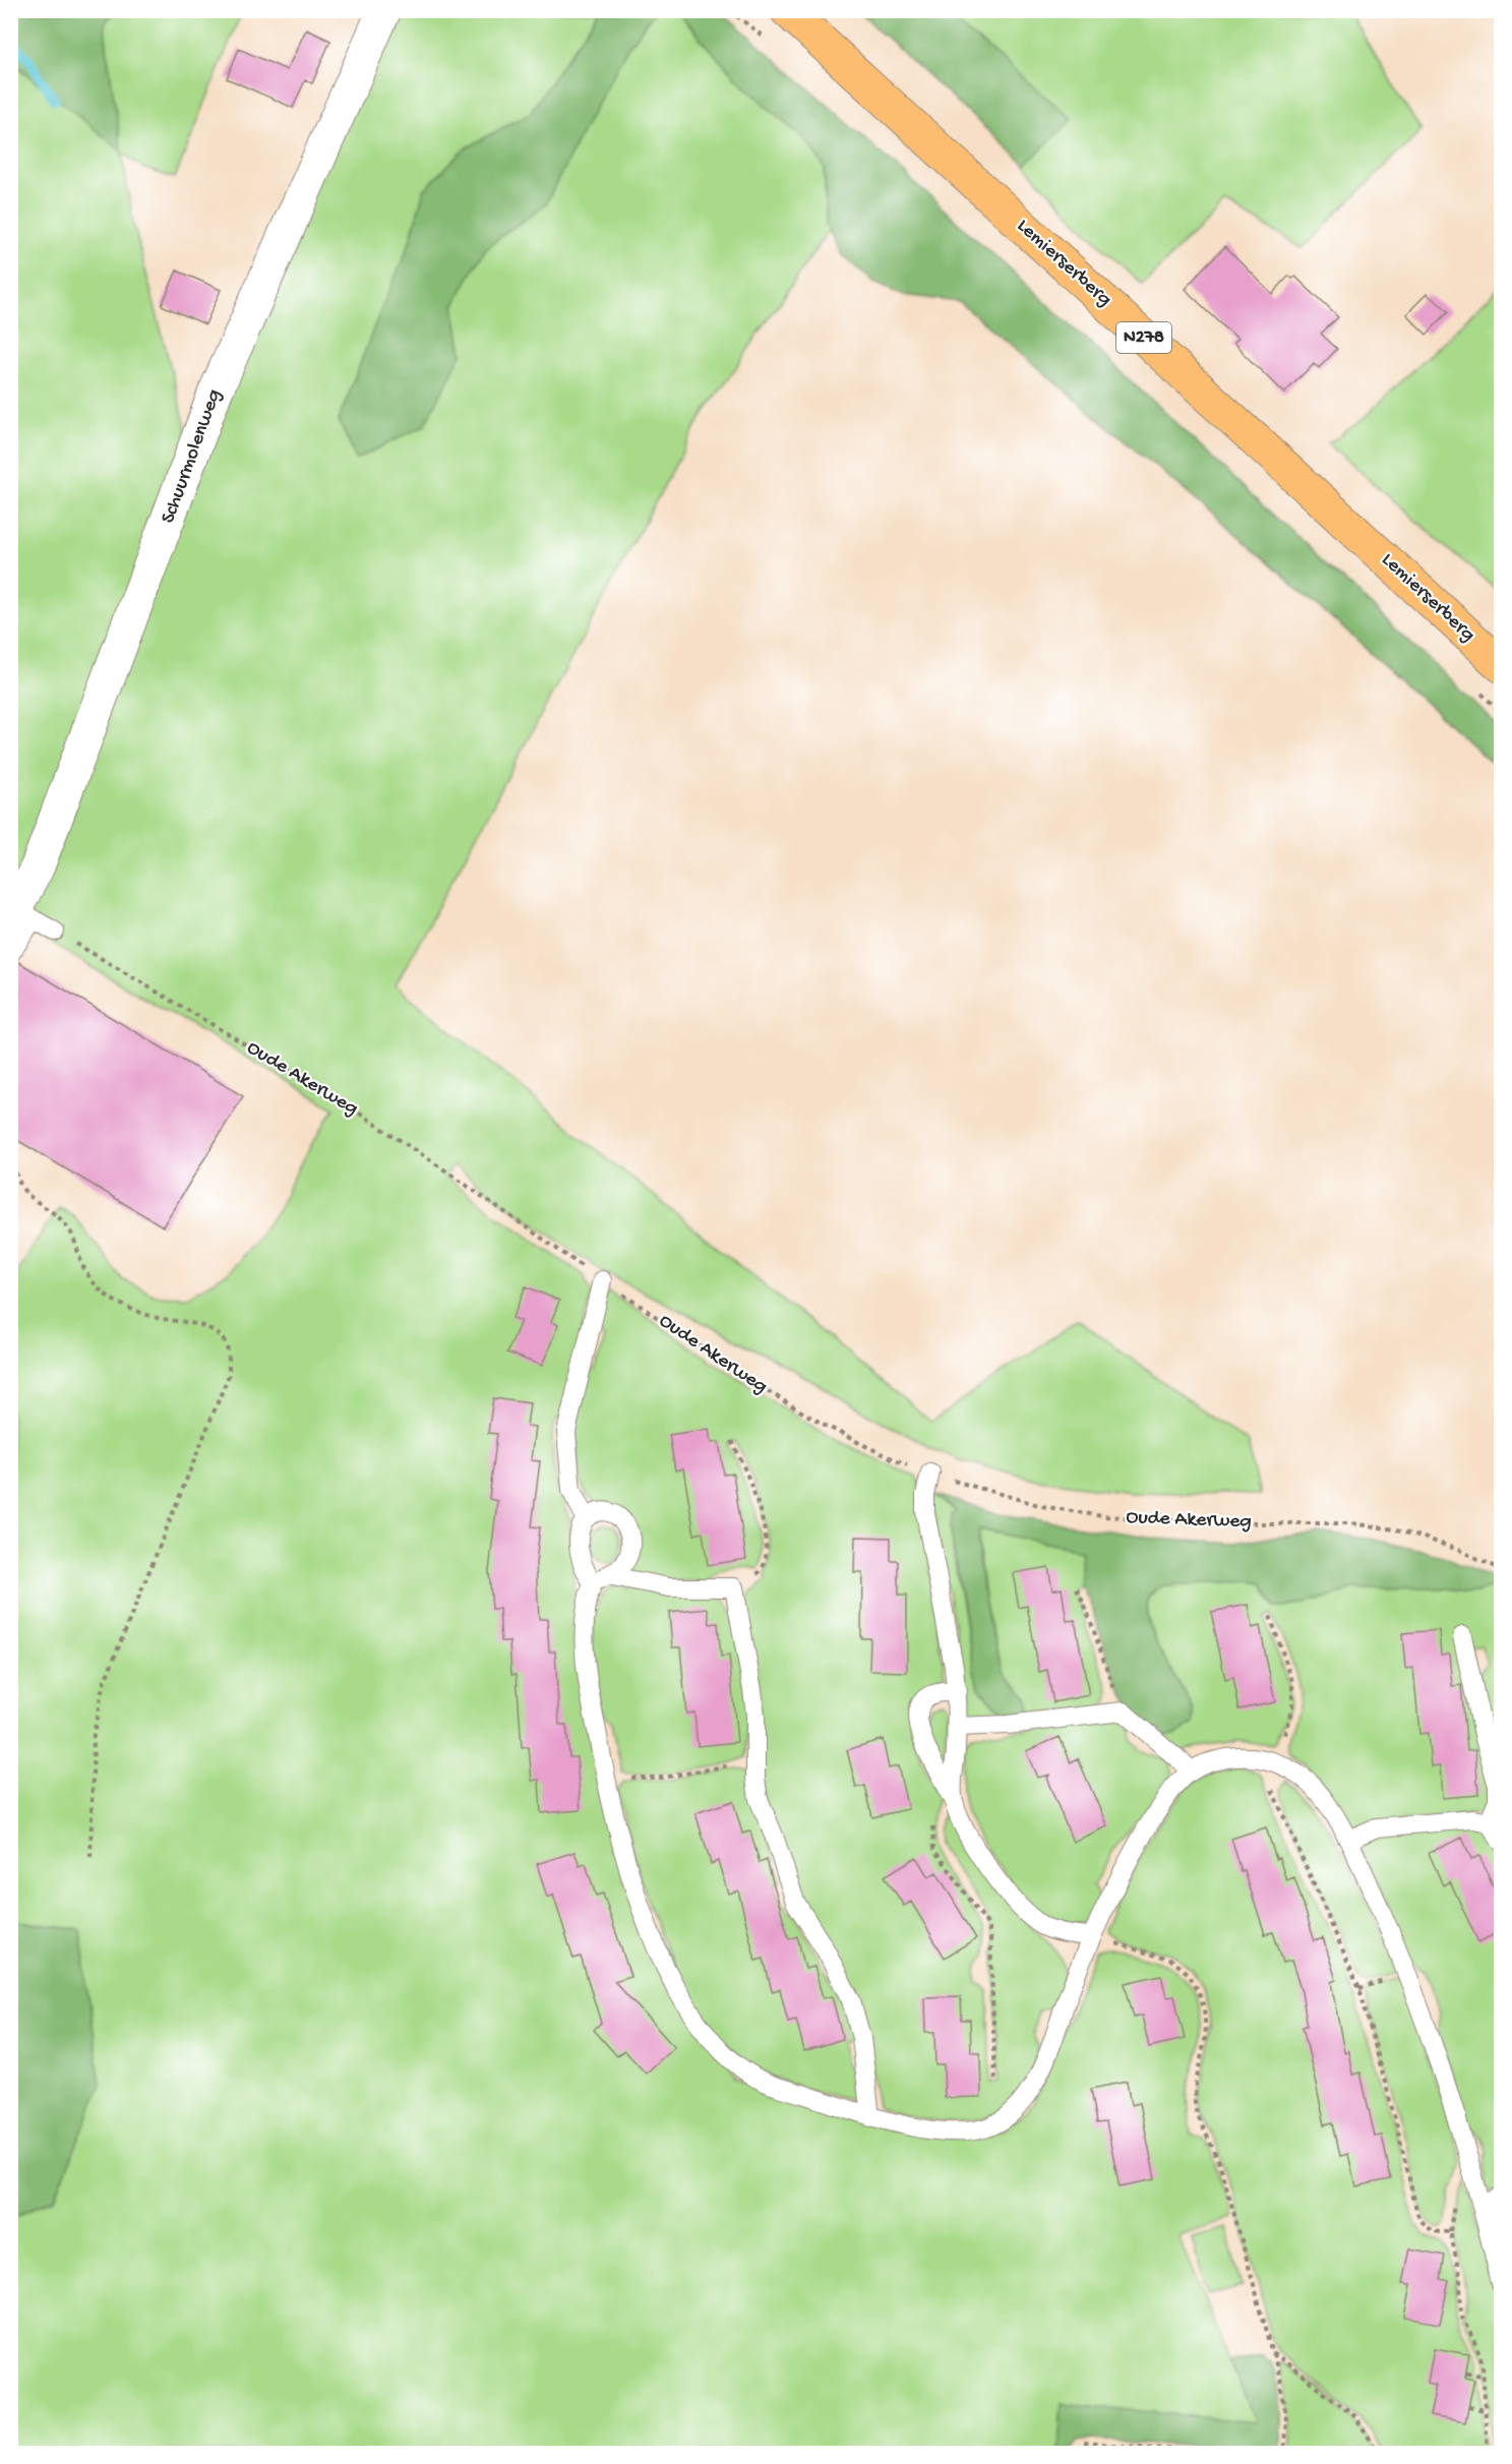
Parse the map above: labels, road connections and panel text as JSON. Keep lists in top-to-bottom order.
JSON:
{
  "streets": {
    "main road": ["Lemierserberg", "N278"],
    "street": ["Schuurmolenweg"],
    "path": ["Oude Akerweg"]
  }
}
